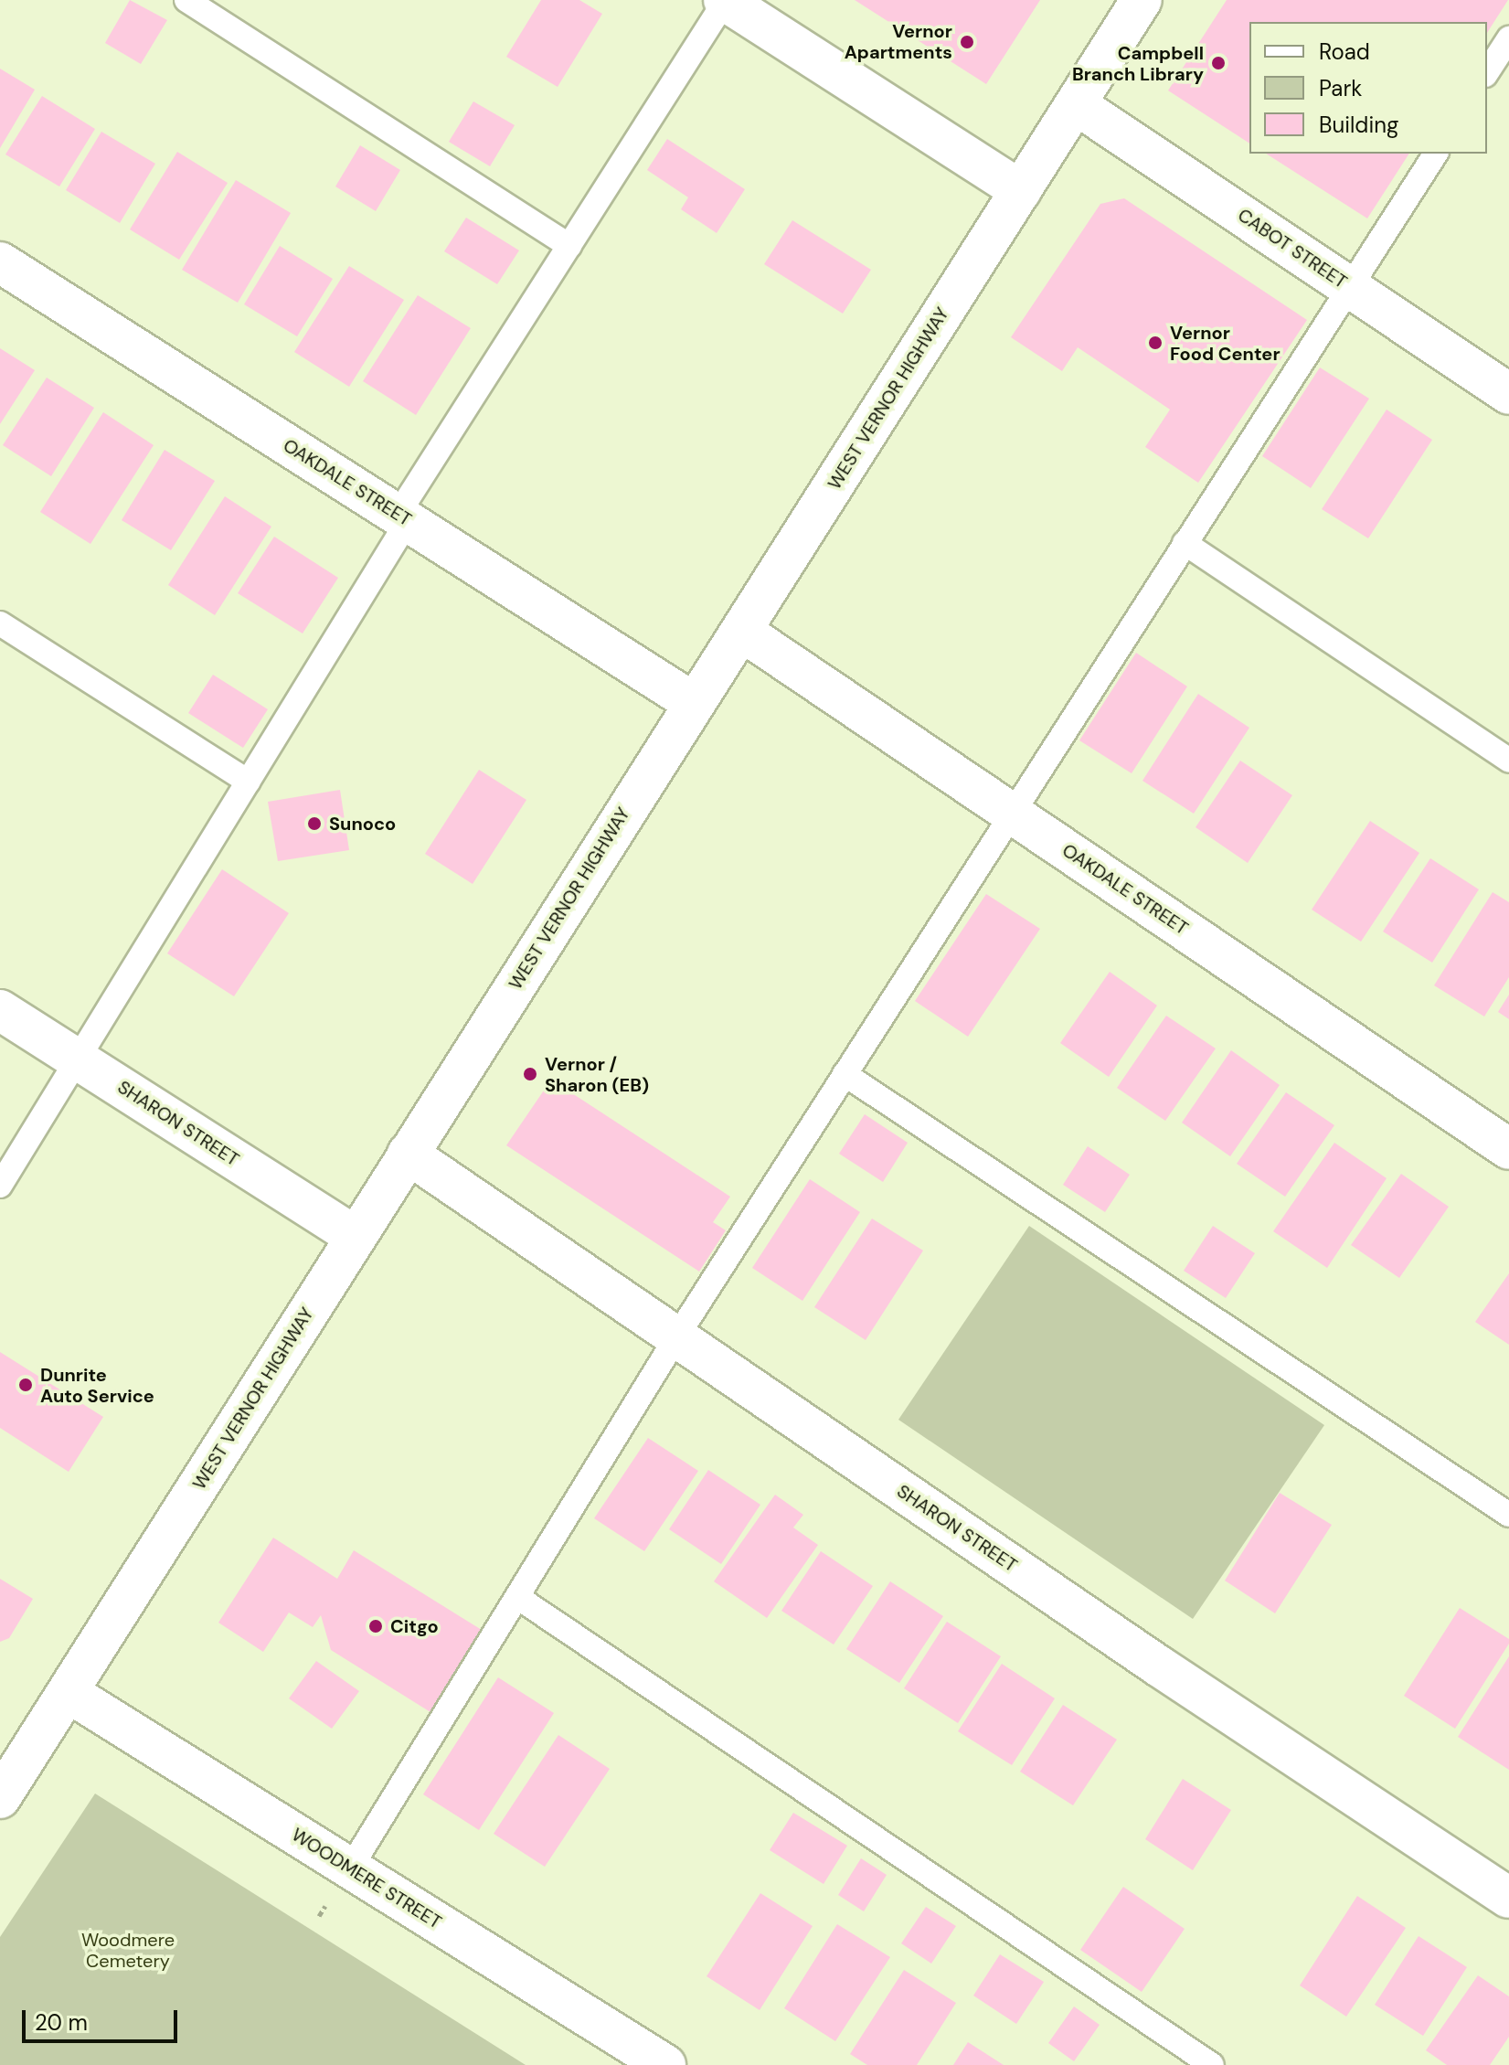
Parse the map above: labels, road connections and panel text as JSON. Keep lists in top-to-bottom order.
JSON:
{
  "streets": {
    "street": [
      "CABOT STREET",
      "WEST VERNOR HIGHWAY",
      "OAKDALE STREET",
      "SHARON STREET",
      "WOODMERE STREET"
    ]
  },
  "crossings": [
    ["CABOT STREET", "WEST VERNOR HIGHWAY"],
    ["WEST VERNOR HIGHWAY", "OAKDALE STREET"],
    ["WEST VERNOR HIGHWAY", "SHARON STREET"],
    ["WEST VERNOR HIGHWAY", "WOODMERE STREET"]
  ],
  "parks": ["Woodmere Cemetery"],
  "places": [
    "Vernor Apartments",
    "Campbell Branch Library",
    "Vernor Food Center",
    "Sunoco",
    "Vernor / Sharon (EB)",
    "Dunrite Auto Service",
    "Citgo"
  ],
  "legend": ["Road", "Park", "Building"],
  "scale_bar": "20 m"
}
